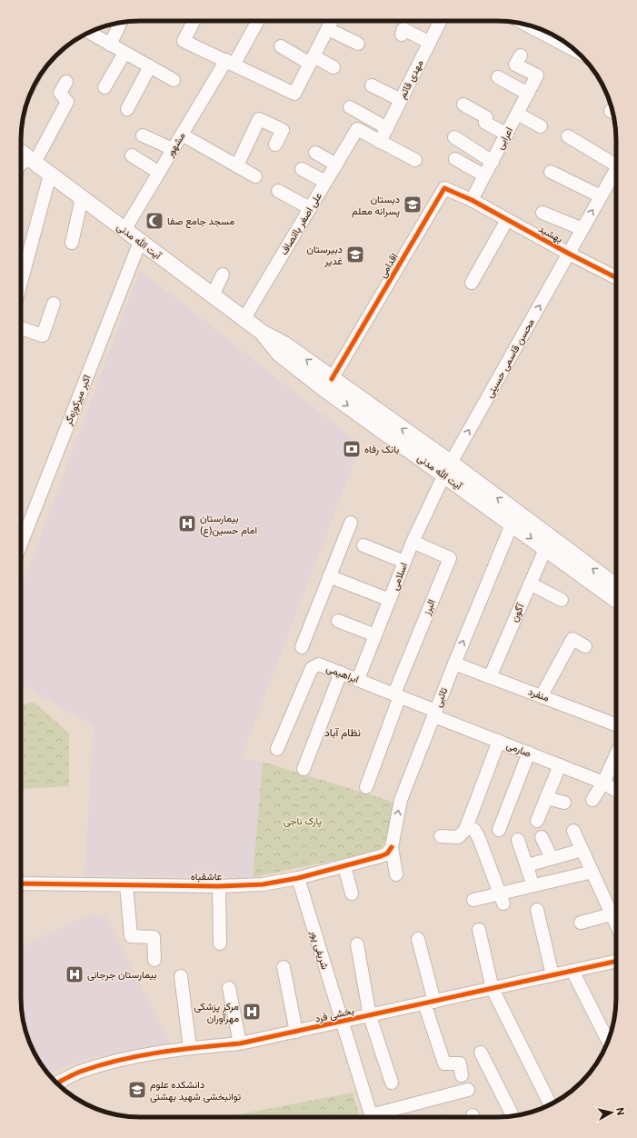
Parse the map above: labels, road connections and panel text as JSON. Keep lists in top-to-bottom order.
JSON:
{
  "streets": {
    "main road": ["آیت الله مدنی"],
    "street": [
      "مهدی قائم",
      "اعرابی",
      "مشهور",
      "علی اصغر باانصاف",
      "بهشید",
      "اقدامی",
      "محسن قاسمی حسینی",
      "اکبر میرکوزه‌گر",
      "اسلامی",
      "البرز",
      "آگون",
      "ابراهیمی",
      "منفرد",
      "تائبی",
      "صارمی",
      "عاشقباه",
      "شریفی پور",
      "بخشی فرد"
    ]
  },
  "crossings": [
    ["مهدی قائم", "علی اصغر باانصاف"],
    ["اعرابی", "بهشید"],
    ["اعرابی", "اقدامی"],
    ["مشهور", "آیت الله مدنی"],
    ["علی اصغر باانصاف", "آیت الله مدنی"],
    ["بهشید", "اقدامی"],
    ["بهشید", "محسن قاسمی حسینی"],
    ["آیت الله مدنی", "اقدامی"],
    ["آیت الله مدنی", "محسن قاسمی حسینی"],
    ["آیت الله مدنی", "اکبر میرکوزه‌گر"],
    ["آیت الله مدنی", "اسلامی"],
    ["آیت الله مدنی", "آگون"],
    ["آیت الله مدنی", "تائبی"],
    ["محسن قاسمی حسینی", "اسلامی"],
    ["اسلامی", "البرز"],
    ["اسلامی", "ابراهیمی"],
    ["البرز", "ابراهیمی"],
    ["آگون", "منفرد"],
    ["ابراهیمی", "تائبی"],
    ["ابراهیمی", "صارمی"],
    ["منفرد", "تائبی"],
    ["تائبی", "صارمی"],
    ["تائبی", "عاشقباه"],
    ["عاشقباه", "شریفی پور"],
    ["شریفی پور", "بخشی فرد"]
  ],
  "one_way": ["محسن قاسمی حسینی"],
  "districts": ["نظام آباد"],
  "parks": ["پارک ناجی"],
  "places": {
    "school or university": ["دبستان پسرانه معلم", "دبیرستان غدیر", "دانشکده علوم توانبخشی شهید بهشتی"],
    "mosque": ["مسجد جامع صفا"],
    "bank": ["بانک رفاه"],
    "hospital": ["بیمارستان امام حسین(ع)", "بیمارستان جرجانی", "مرکز پزشکی مهرآوران"]
  },
  "north": "right"
}
